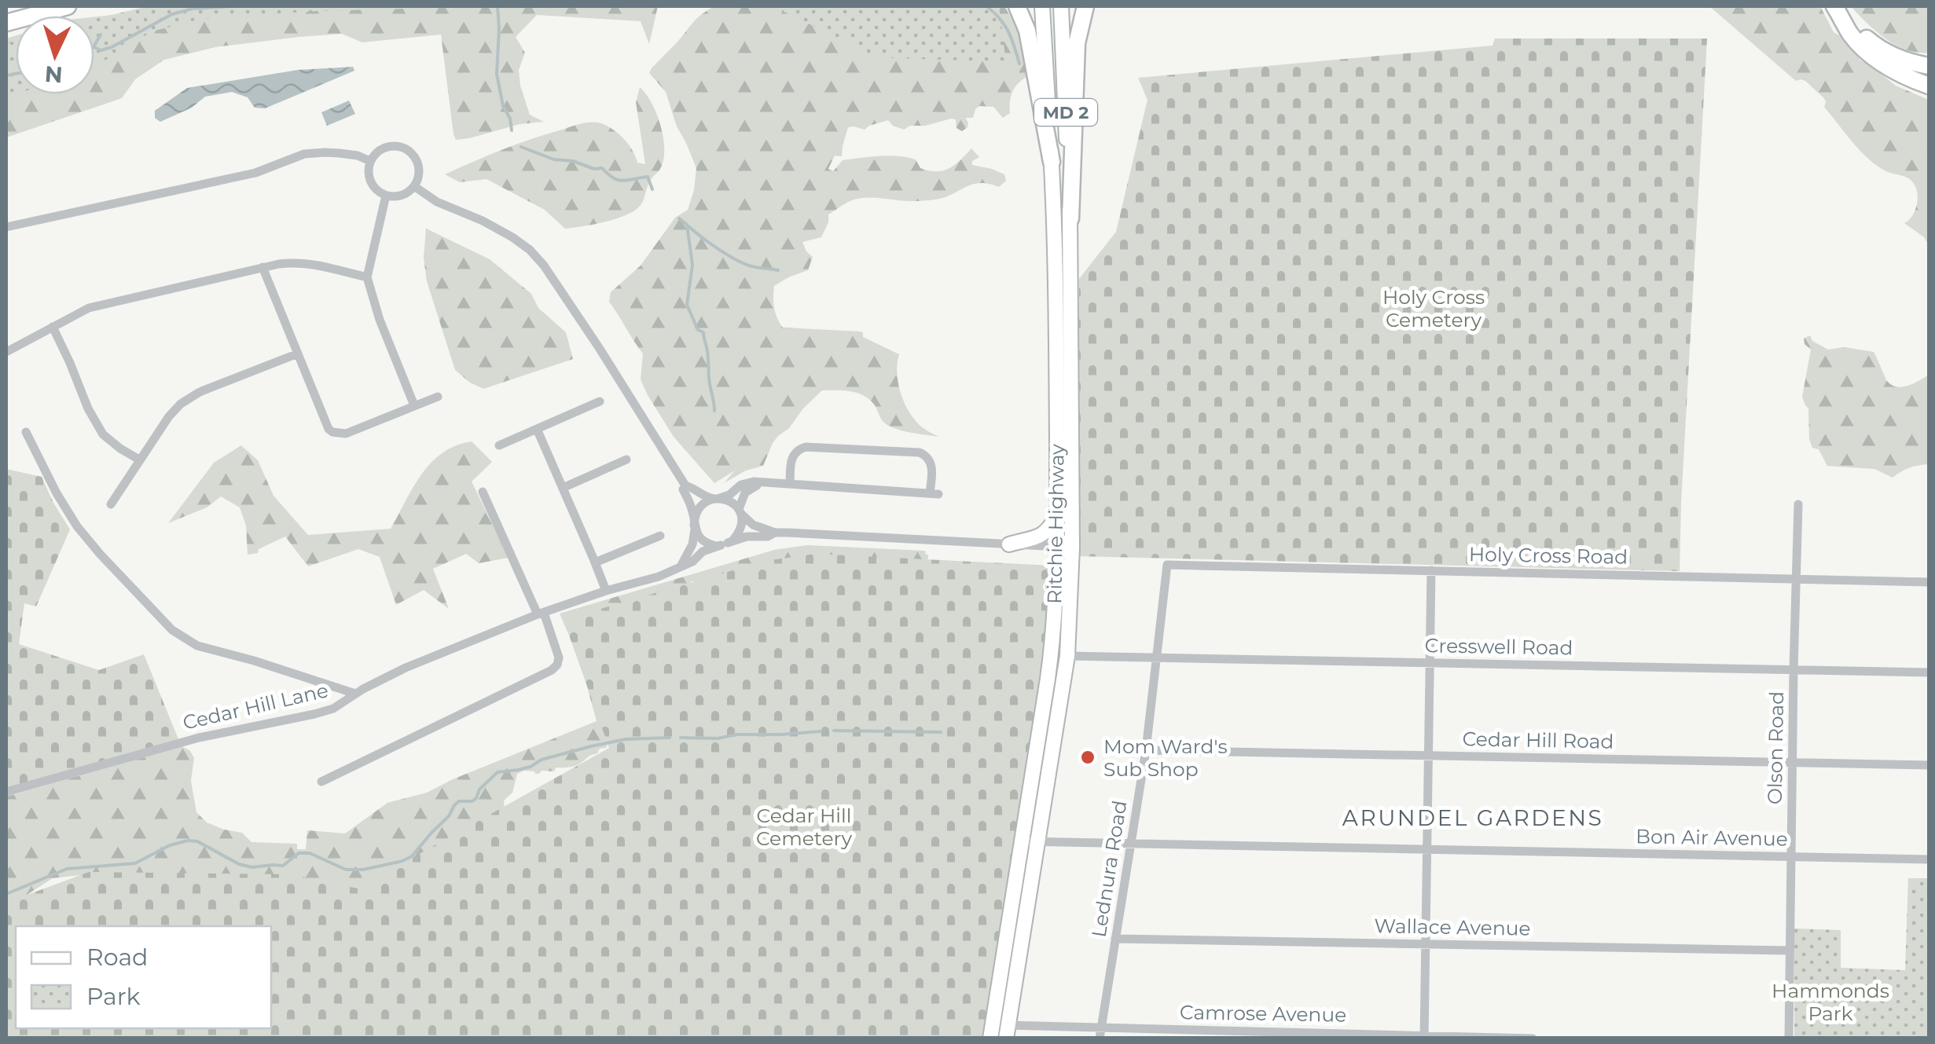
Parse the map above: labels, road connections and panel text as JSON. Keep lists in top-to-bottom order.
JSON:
{
  "streets": {
    "main road": ["MD 2", "Ritchie Highway"],
    "street": [
      "Holy Cross Road",
      "Cresswell Road",
      "Cedar Hill Lane",
      "Cedar Hill Road",
      "Olson Road",
      "Bon Air Avenue",
      "Lednura Road",
      "Wallace Avenue",
      "Camrose Avenue"
    ]
  },
  "crossings": [
    ["Ritchie Highway", "Cresswell Road"],
    ["Ritchie Highway", "Bon Air Avenue"],
    ["Ritchie Highway", "Camrose Avenue"],
    ["Holy Cross Road", "Olson Road"],
    ["Holy Cross Road", "Lednura Road"],
    ["Cresswell Road", "Olson Road"],
    ["Cresswell Road", "Lednura Road"],
    ["Cedar Hill Road", "Olson Road"],
    ["Cedar Hill Road", "Lednura Road"],
    ["Olson Road", "Bon Air Avenue"],
    ["Olson Road", "Wallace Avenue"],
    ["Bon Air Avenue", "Lednura Road"],
    ["Lednura Road", "Wallace Avenue"],
    ["Lednura Road", "Camrose Avenue"]
  ],
  "districts": ["ARUNDEL GARDENS"],
  "parks": ["Holy Cross Cemetery", "Cedar Hill Cemetery", "Hammonds Park"],
  "places": ["Mom Ward's Sub Shop"],
  "legend": ["Road", "Park"],
  "north": "bottom"
}
